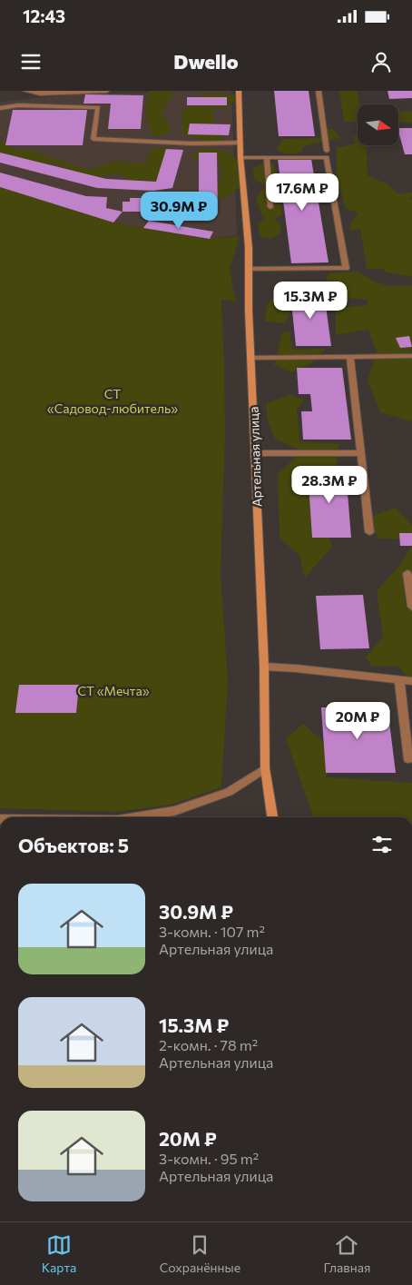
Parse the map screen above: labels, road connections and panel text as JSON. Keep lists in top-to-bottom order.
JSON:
{
  "streets": {
    "street": ["Артельная улица"]
  },
  "parks": ["СТ «Садовод-любитель»", "СТ «Мечта»"],
  "north": "right",
  "page": {
    "status": "12:43",
    "header": "Dwello",
    "price": [
      "17.6M ₽",
      "30.9M ₽",
      "15.3M ₽",
      "28.3M ₽",
      "20M ₽"
    ],
    "heading": "Объектов: 5",
    "list": [
      {
        "name": "30.9M ₽",
        "note": "3-комн. · 107 m² · Артельная улица"
      },
      {
        "name": "15.3M ₽",
        "note": "2-комн. · 78 m² · Артельная улица"
      },
      {
        "name": "20M ₽",
        "note": "3-комн. · 95 m² · Артельная улица"
      }
    ],
    "tabs": ["Карта", "Сохранённые", "Главная"]
  }
}
